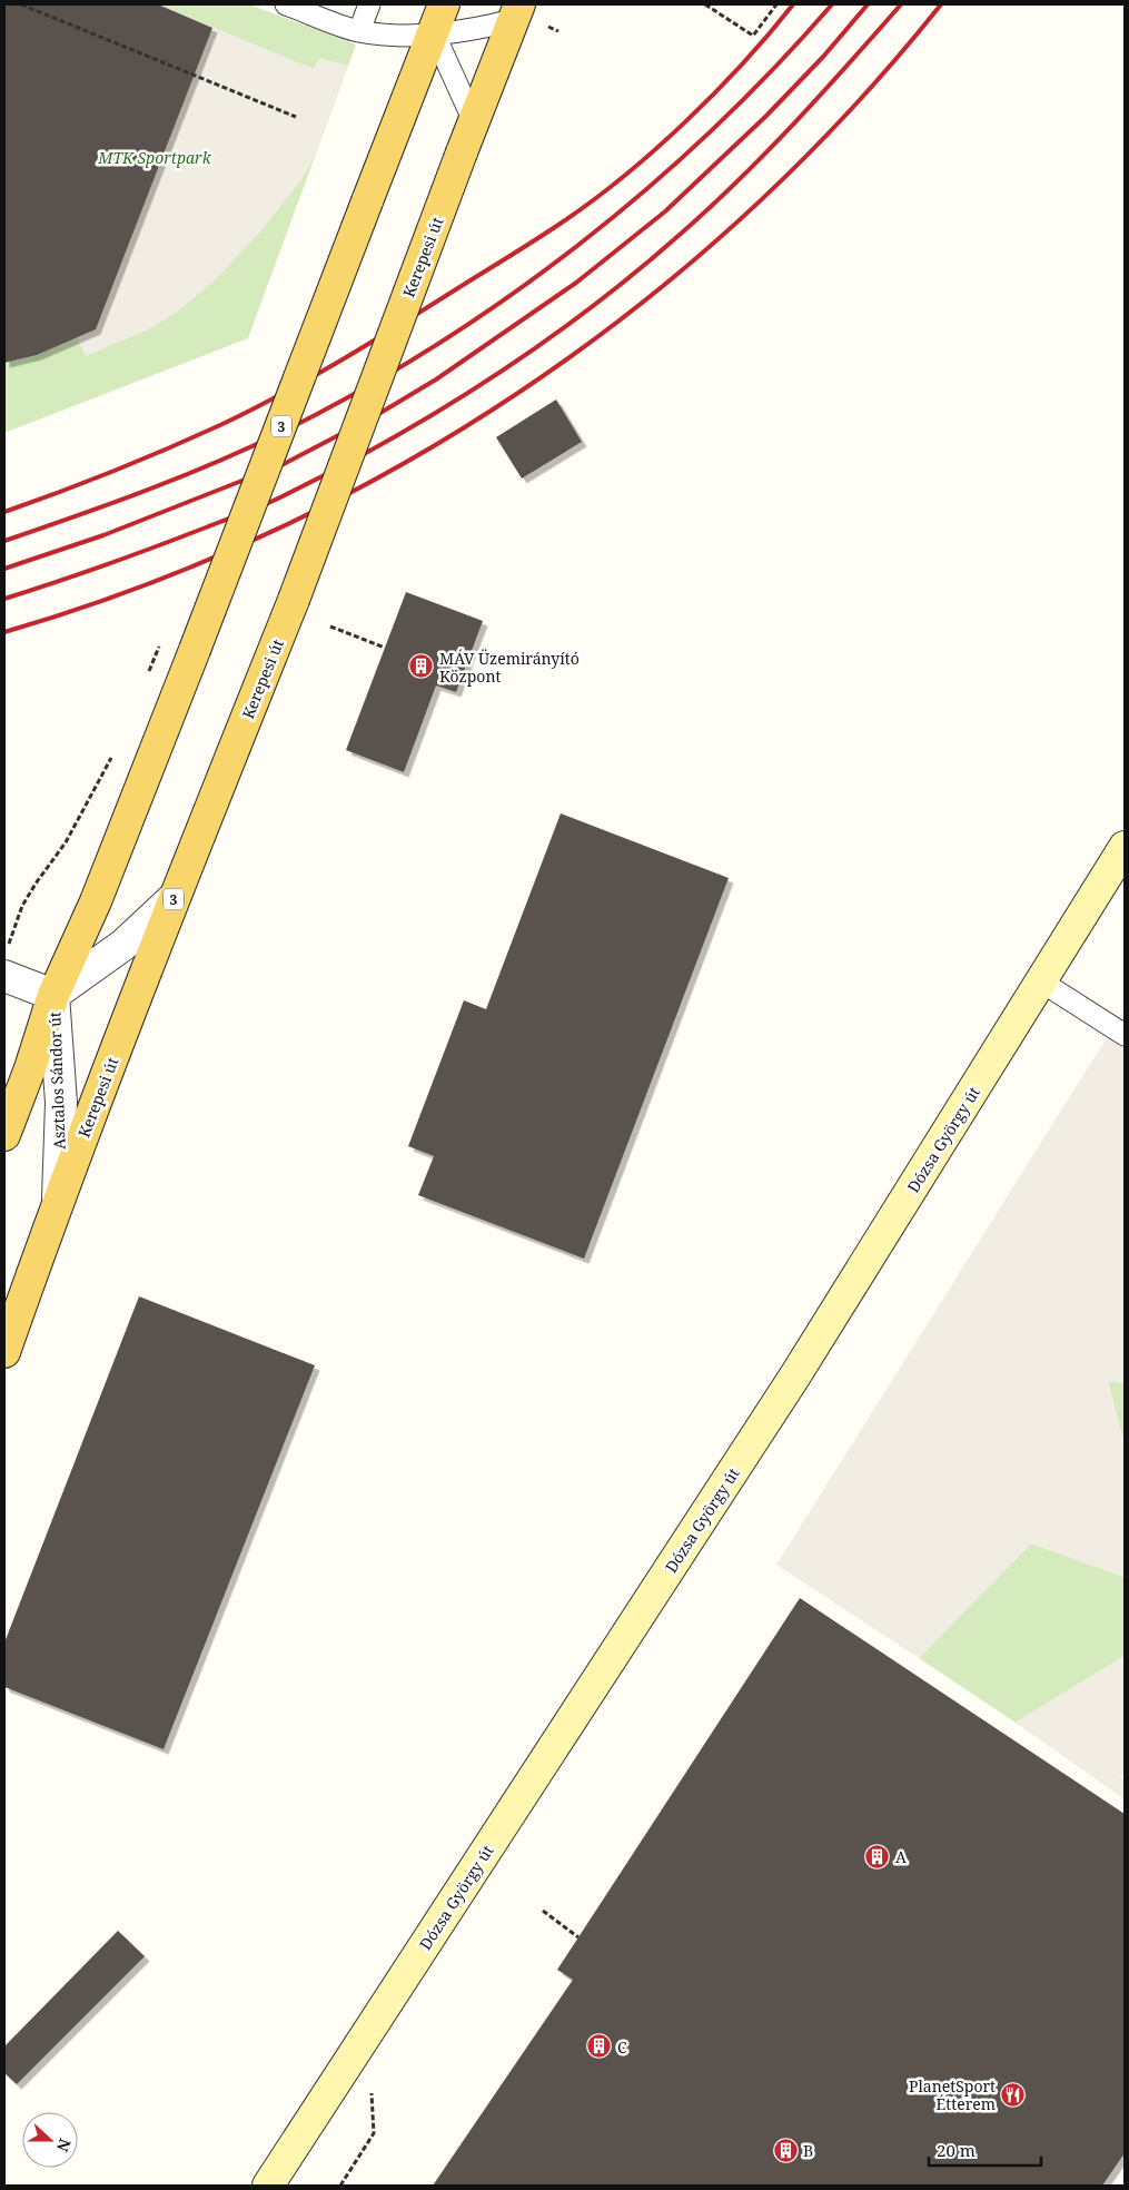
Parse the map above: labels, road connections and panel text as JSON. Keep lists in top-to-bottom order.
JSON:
{
  "streets": {
    "main road": ["Kerepesi út", "3", "Dózsa György út"],
    "street": ["Asztalos Sándor út"]
  },
  "crossings": [
    ["Kerepesi út", "Asztalos Sándor út"],
    ["3", "Asztalos Sándor út"]
  ],
  "parks": ["MTK Sportpark"],
  "places": {
    "building": [
      "MÁV Üzemirányító Központ",
      "A",
      "C",
      "B"
    ],
    "restaurant": ["PlanetSport Étterem"]
  },
  "scale_bar": "20 m",
  "north": "right"
}
